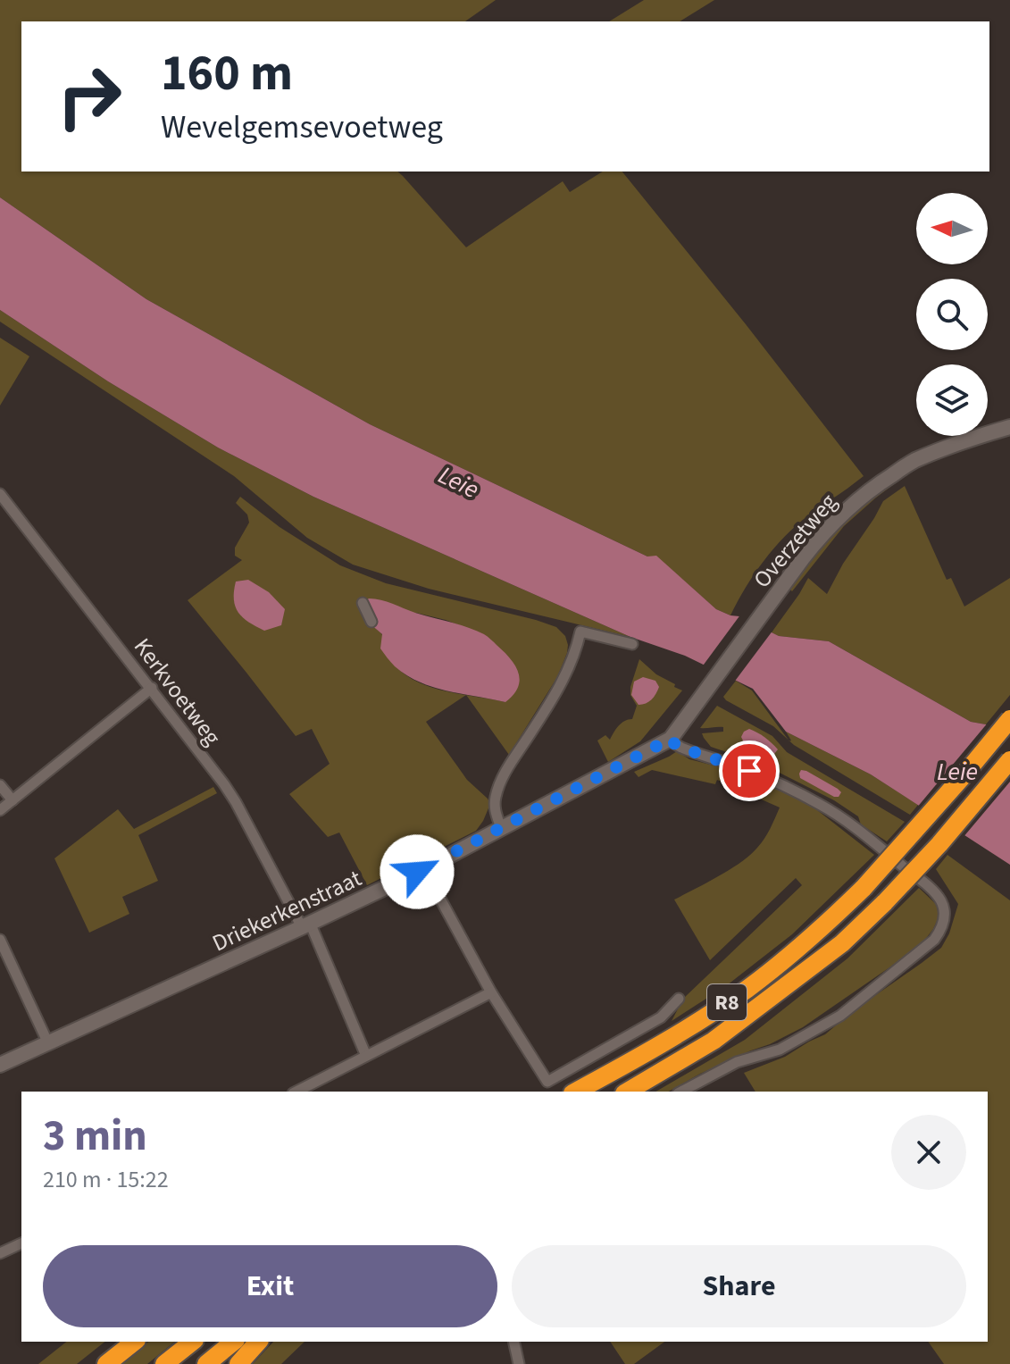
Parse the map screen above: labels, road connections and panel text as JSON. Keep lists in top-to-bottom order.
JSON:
{
  "streets": {
    "highway": ["R8"],
    "street": ["Overzetweg", "Kerkvoetweg", "Driekerkenstraat"]
  },
  "crossings": [
    ["Overzetweg", "Driekerkenstraat"],
    ["Kerkvoetweg", "Driekerkenstraat"]
  ],
  "water": ["Leie"],
  "north": "left",
  "page": {
    "turn": ["160 m", "Wevelgemsevoetweg"],
    "heading": ["3 min", "210 m · 15:22"],
    "buttons": ["Exit", "Share"]
  }
}
